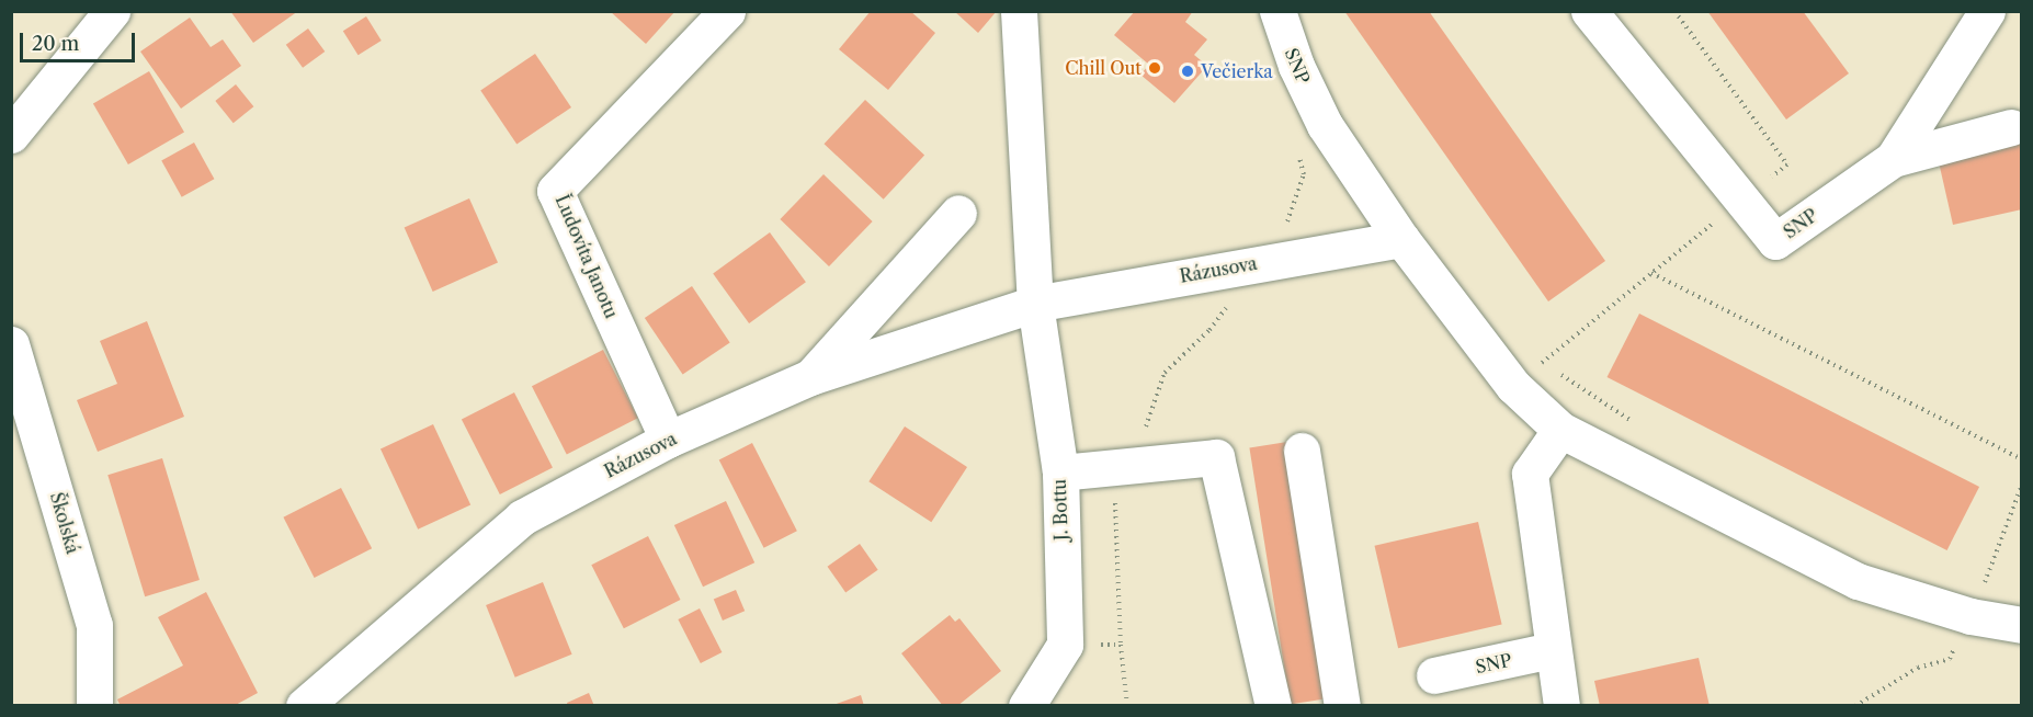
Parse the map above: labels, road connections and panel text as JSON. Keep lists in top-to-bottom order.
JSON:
{
  "streets": {
    "street": [
      "SNP",
      "Ľudovíta Janotu",
      "Rázusova",
      "J. Bottu",
      "Školská"
    ]
  },
  "crossings": [
    ["SNP", "Rázusova"],
    ["Ľudovíta Janotu", "Rázusova"],
    ["Rázusova", "J. Bottu"]
  ],
  "places": ["Chill Out", "Večierka"],
  "scale_bar": "20 m"
}
